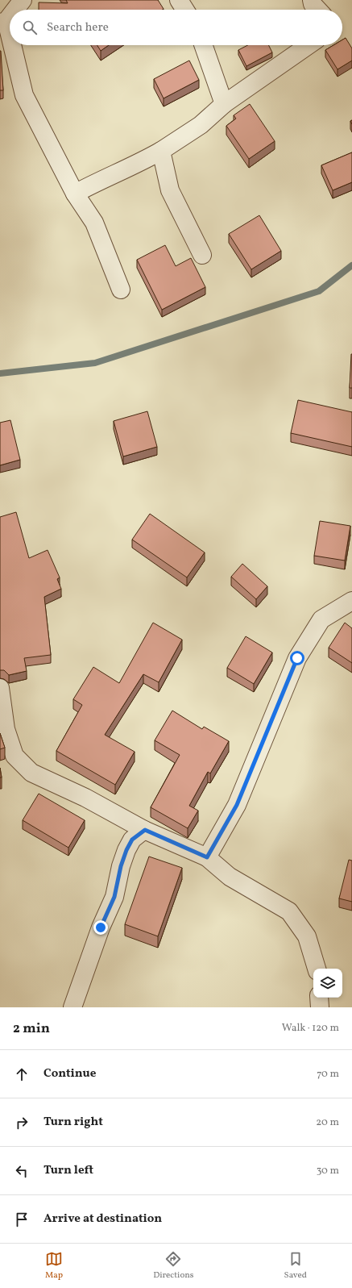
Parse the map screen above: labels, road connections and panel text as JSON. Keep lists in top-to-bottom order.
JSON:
{
  "page": {
    "search": "Search here",
    "heading": ["2 min", "Walk · 120 m"],
    "list": [
      ["Continue", "70 m"],
      ["Turn right", "20 m"],
      ["Turn left", "30 m"],
      "Arrive at destination"
    ],
    "nav": ["Map", "Directions", "Saved"]
  }
}
